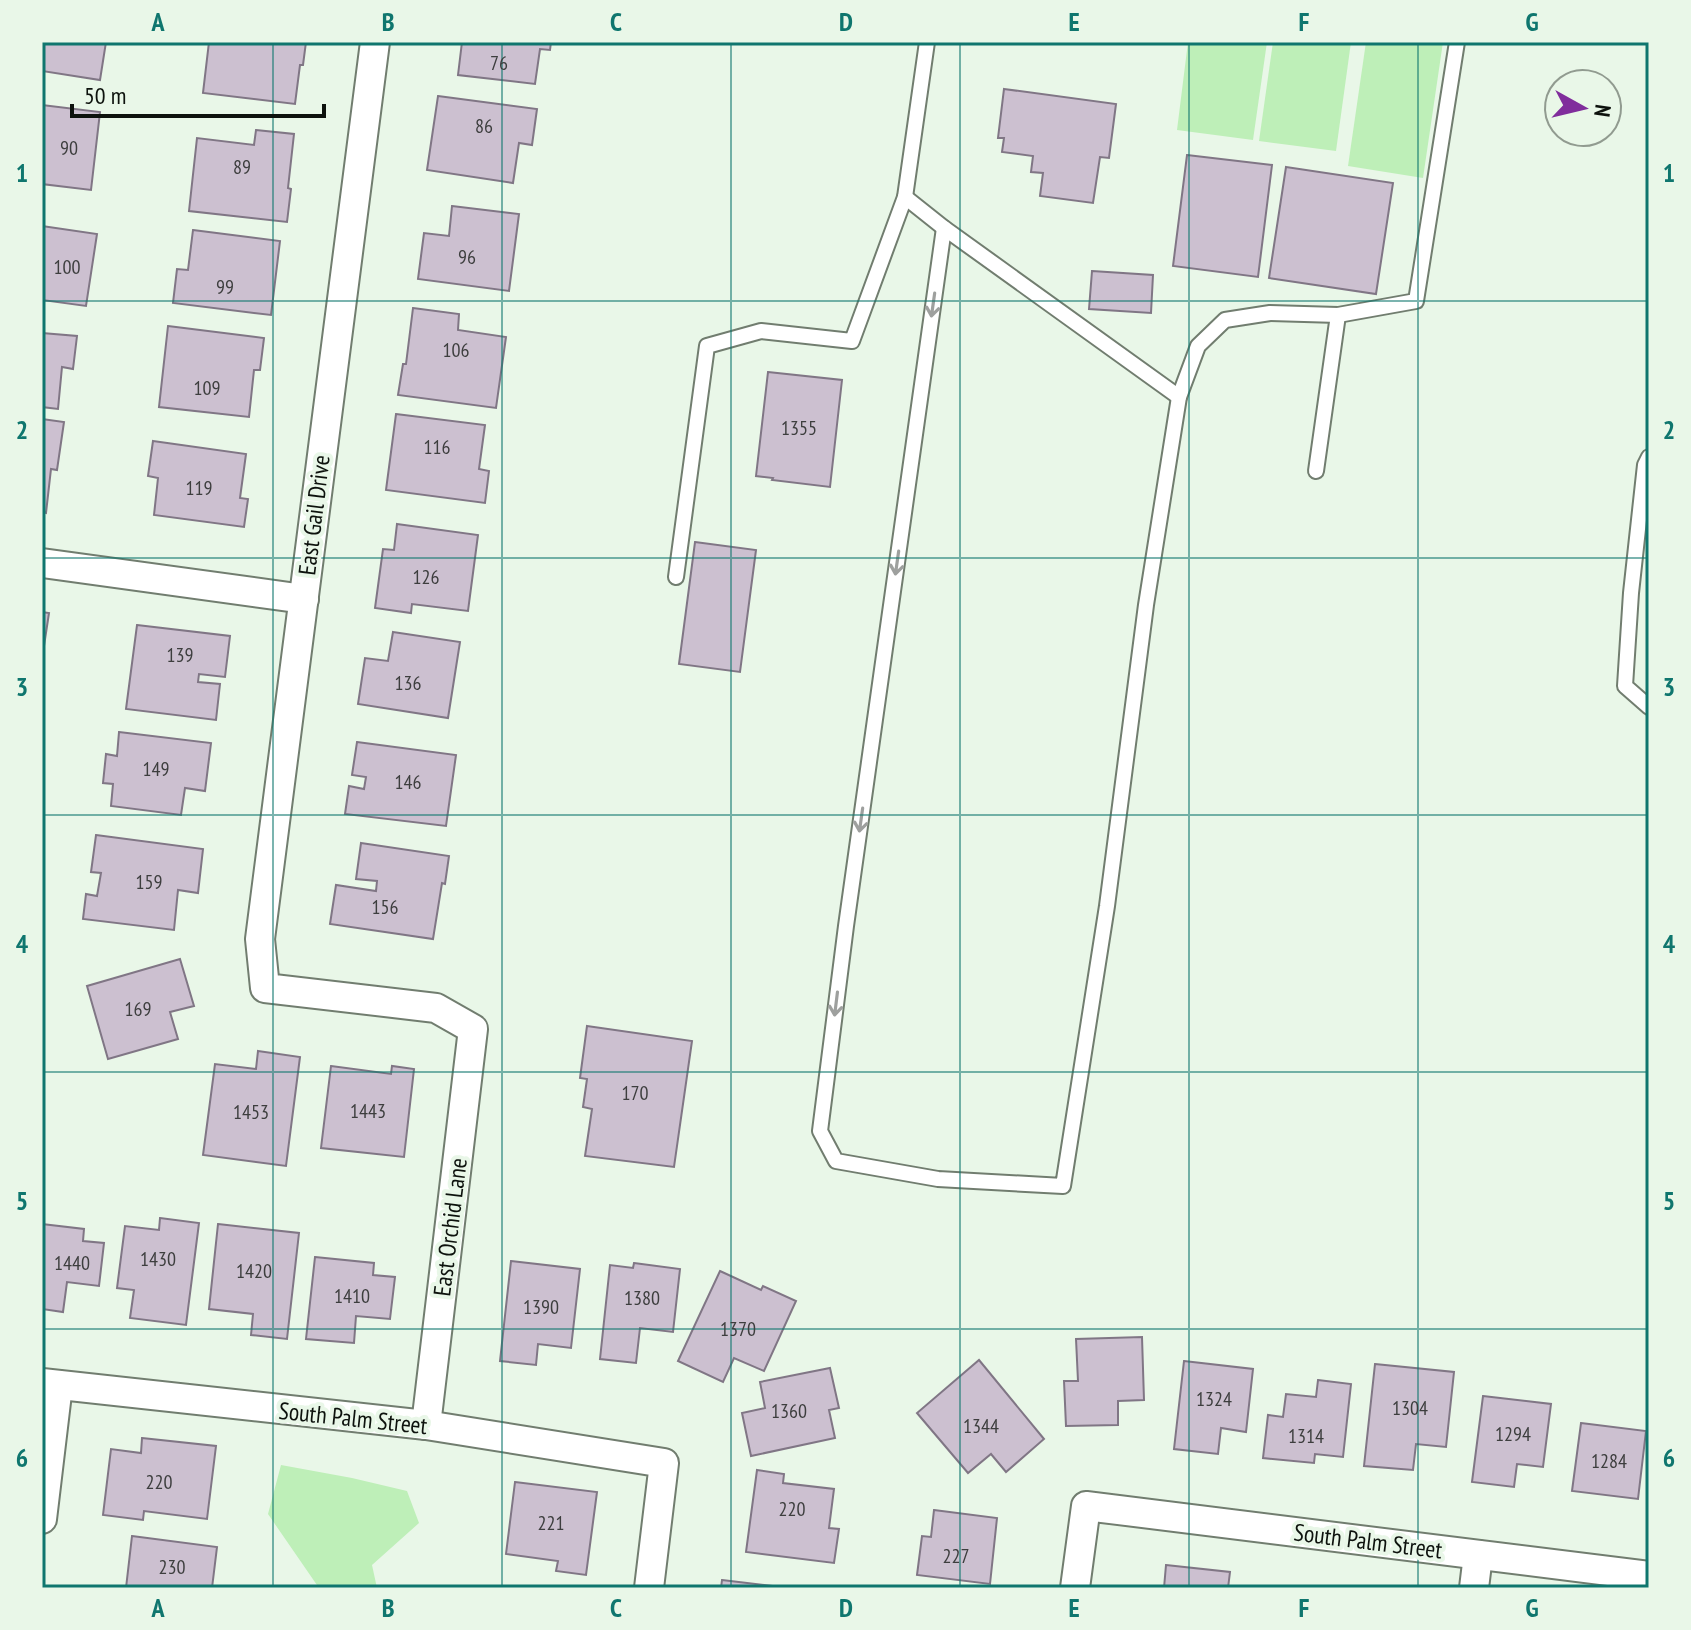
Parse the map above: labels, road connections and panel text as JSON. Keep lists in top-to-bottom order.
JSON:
{
  "streets": {
    "street": ["East Gail Drive", "East Orchid Lane", "South Palm Street"]
  },
  "crossings": [
    ["East Gail Drive", "East Orchid Lane"],
    ["East Orchid Lane", "South Palm Street"]
  ],
  "house_numbers": [
    "76",
    "86",
    "90",
    "89",
    "96",
    "100",
    "99",
    "106",
    "109",
    "1355",
    "116",
    "119",
    "126",
    "139",
    "136",
    "149",
    "146",
    "159",
    "156",
    "169",
    "170",
    "1443",
    "1453",
    "1430",
    "1440",
    "1420",
    "1410",
    "1380",
    "1390",
    "1370",
    "1324",
    "1304",
    "1360",
    "1344",
    "1294",
    "1314",
    "1284",
    "220",
    "220",
    "221",
    "227",
    "230"
  ],
  "scale_bar": "50 m",
  "north": "right",
  "grid": {
    "columns": [
      "A",
      "B",
      "C",
      "D",
      "E",
      "F",
      "G"
    ],
    "rows": [
      "1",
      "2",
      "3",
      "4",
      "5",
      "6"
    ]
  }
}
